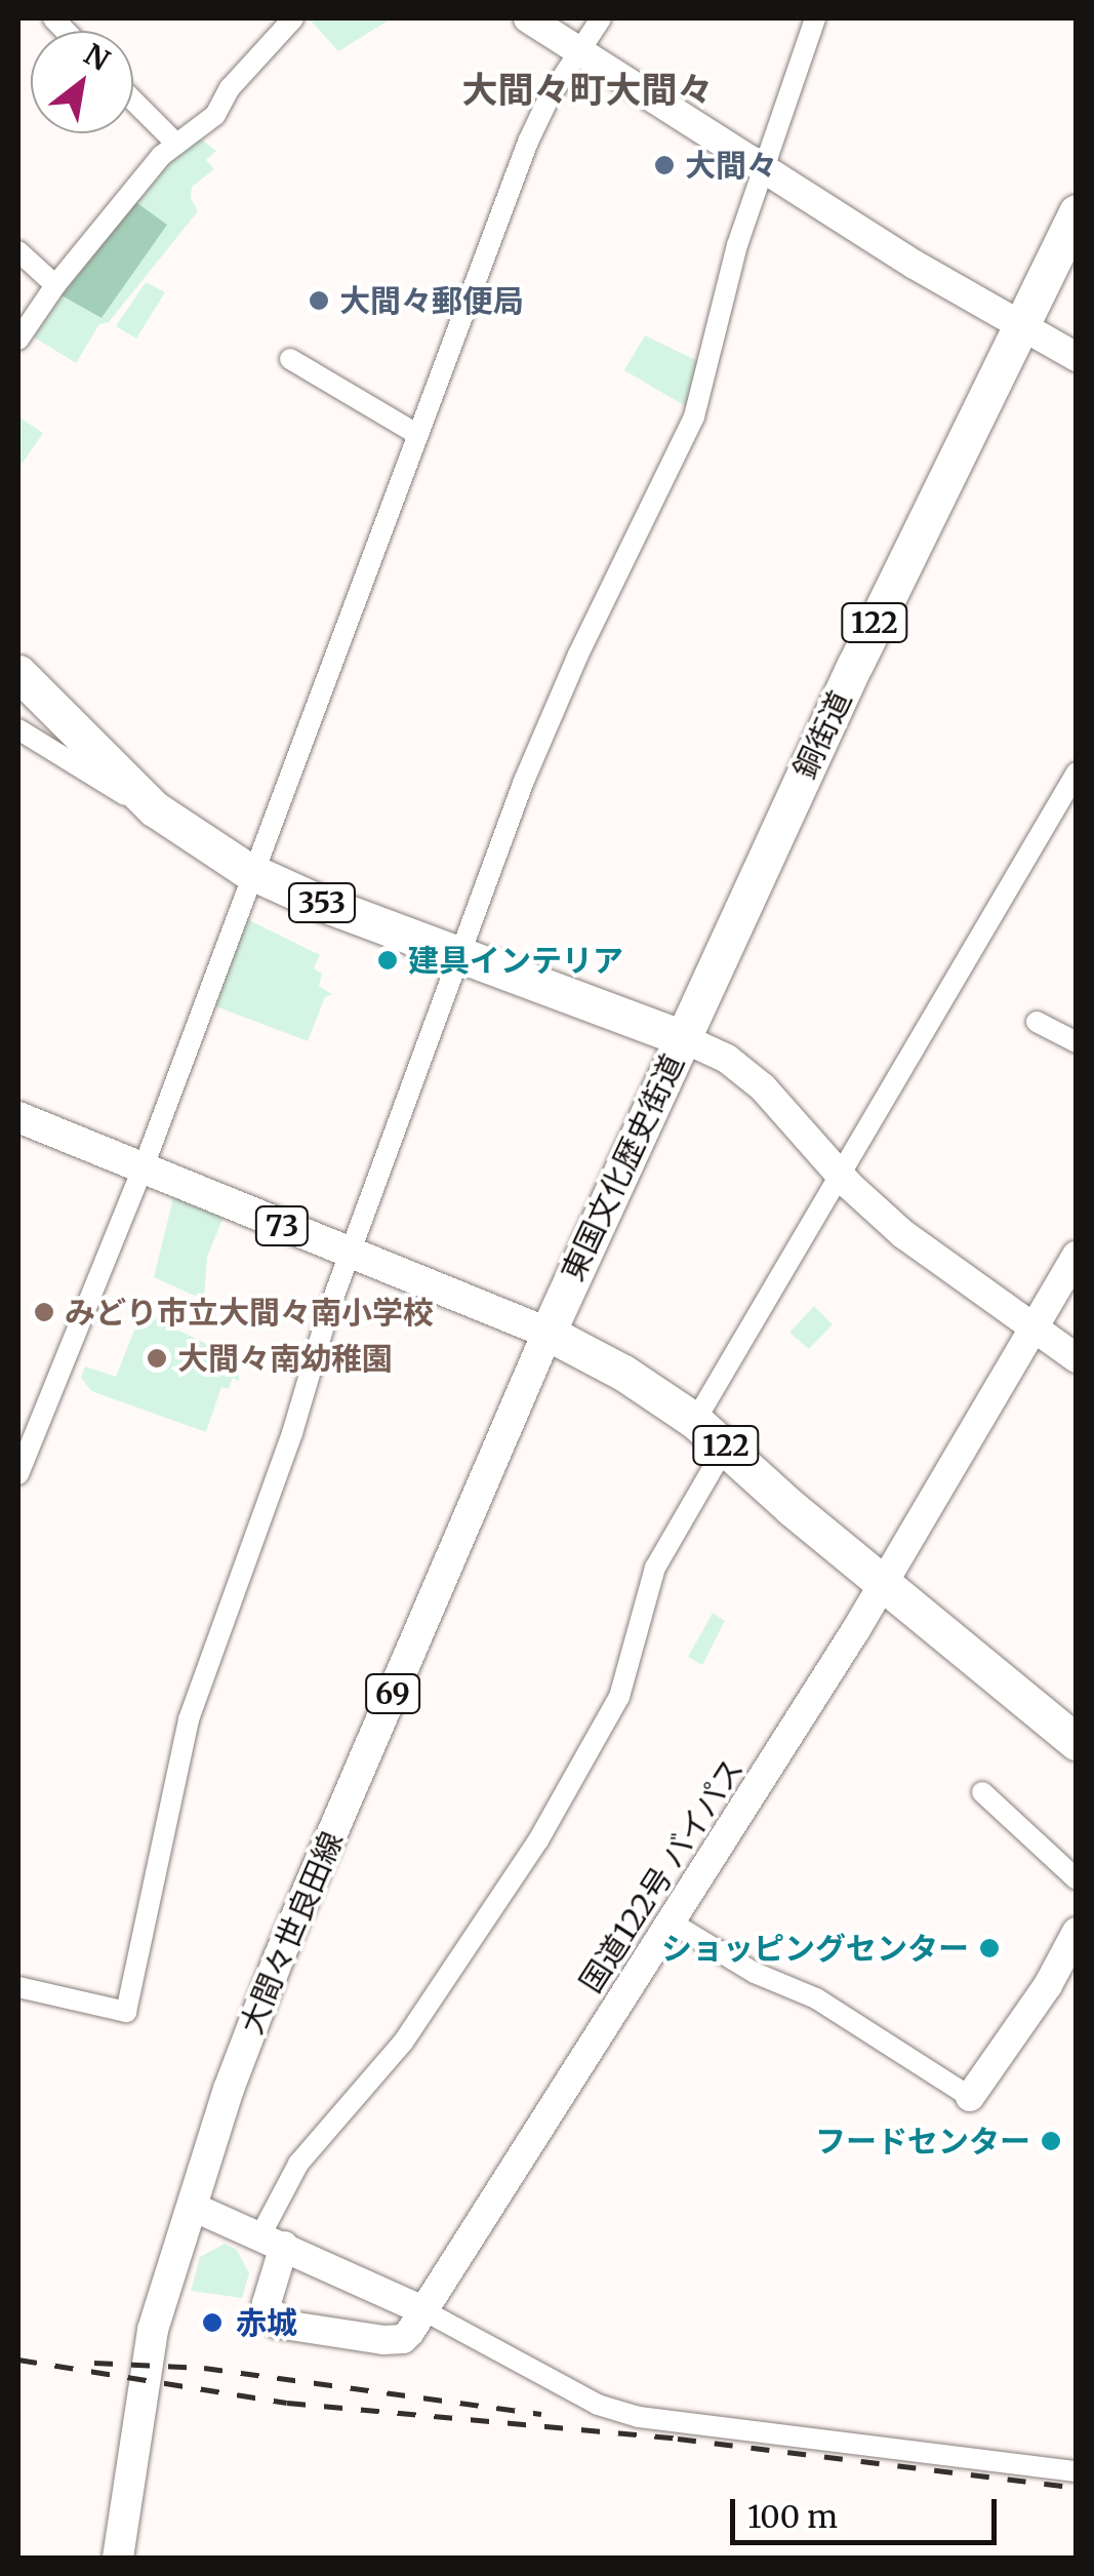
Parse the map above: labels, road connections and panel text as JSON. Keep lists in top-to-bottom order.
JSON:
{
  "streets": {
    "highway": [
      "122",
      "銅街道",
      "353",
      "東国文化歴史街道"
    ],
    "main road": ["73", "69", "大間々世良田線"],
    "street": ["国道122号 バイパス"]
  },
  "crossings": [
    ["122", "東国文化歴史街道"],
    ["122", "73"],
    ["122", "国道122号 バイパス"],
    ["122", "大間々世良田線"],
    ["銅街道", "東国文化歴史街道"],
    ["東国文化歴史街道", "73"],
    ["東国文化歴史街道", "大間々世良田線"],
    ["73", "大間々世良田線"]
  ],
  "districts": ["大間々町大間々"],
  "places": [
    "大間々",
    "大間々郵便局",
    "建具インテリア",
    "みどり市立大間々南小学校",
    "大間々南幼稚園",
    "ショッピングセンター",
    "フードセンター",
    "赤城"
  ],
  "scale_bar": "100 m",
  "north": "top right"
}
